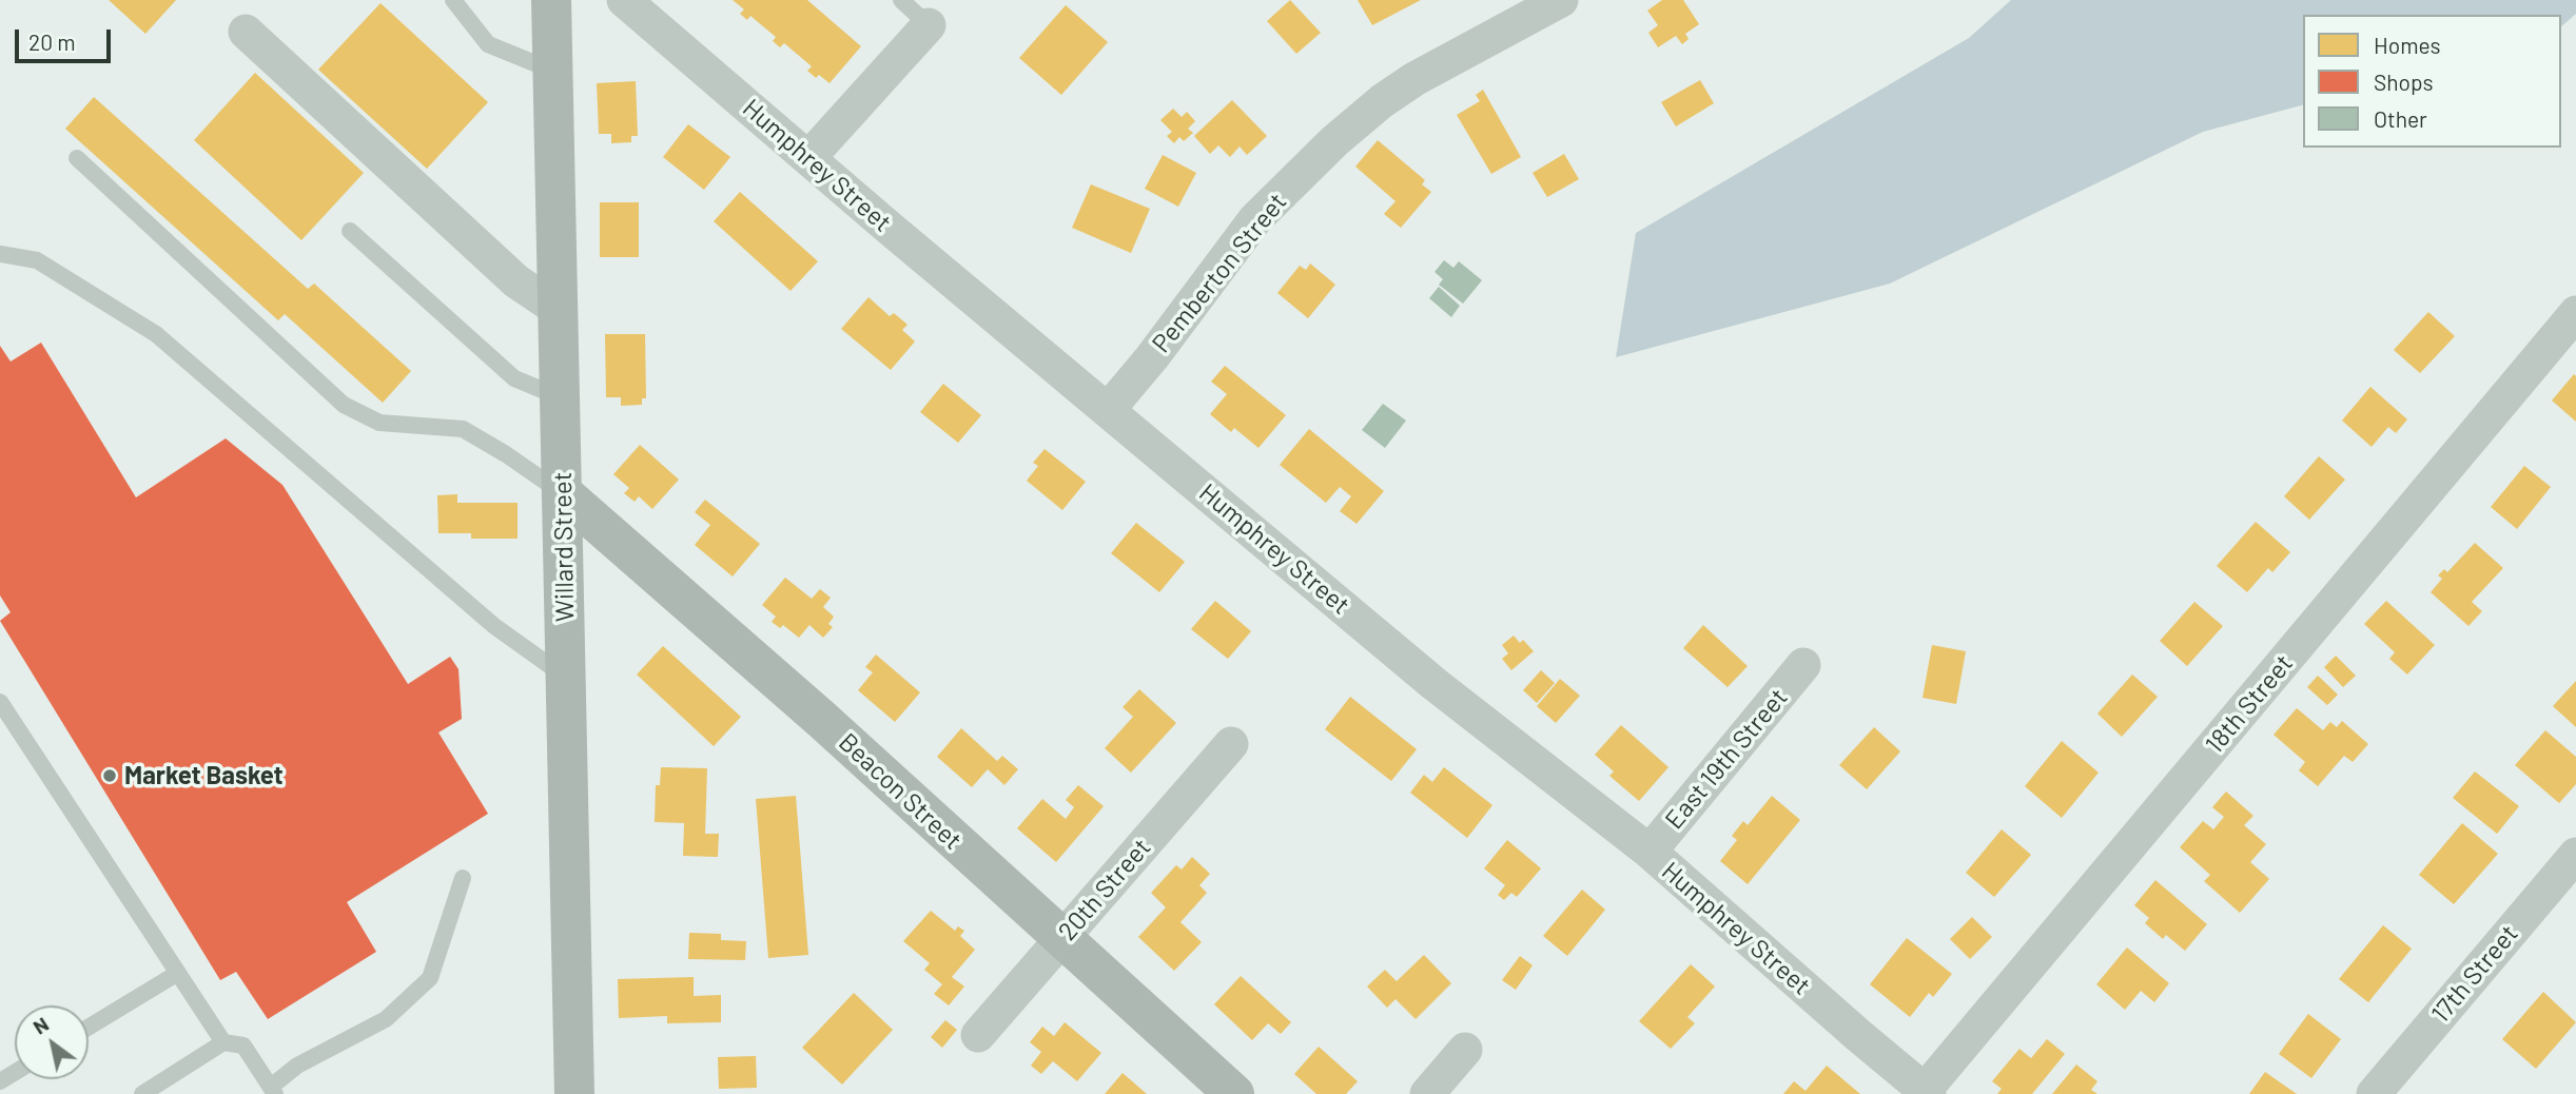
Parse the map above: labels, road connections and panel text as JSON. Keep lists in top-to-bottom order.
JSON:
{
  "streets": {
    "main road": ["Willard Street", "Beacon Street"],
    "street": [
      "Humphrey Street",
      "Pemberton Street",
      "18th Street",
      "East 19th Street",
      "20th Street",
      "17th Street"
    ]
  },
  "crossings": [
    ["Humphrey Street", "Pemberton Street"],
    ["Humphrey Street", "18th Street"],
    ["Humphrey Street", "East 19th Street"],
    ["Willard Street", "Beacon Street"],
    ["Beacon Street", "20th Street"]
  ],
  "places": ["Market Basket"],
  "legend": ["Homes", "Shops", "Other"],
  "scale_bar": "20 m",
  "north": "top left"
}
